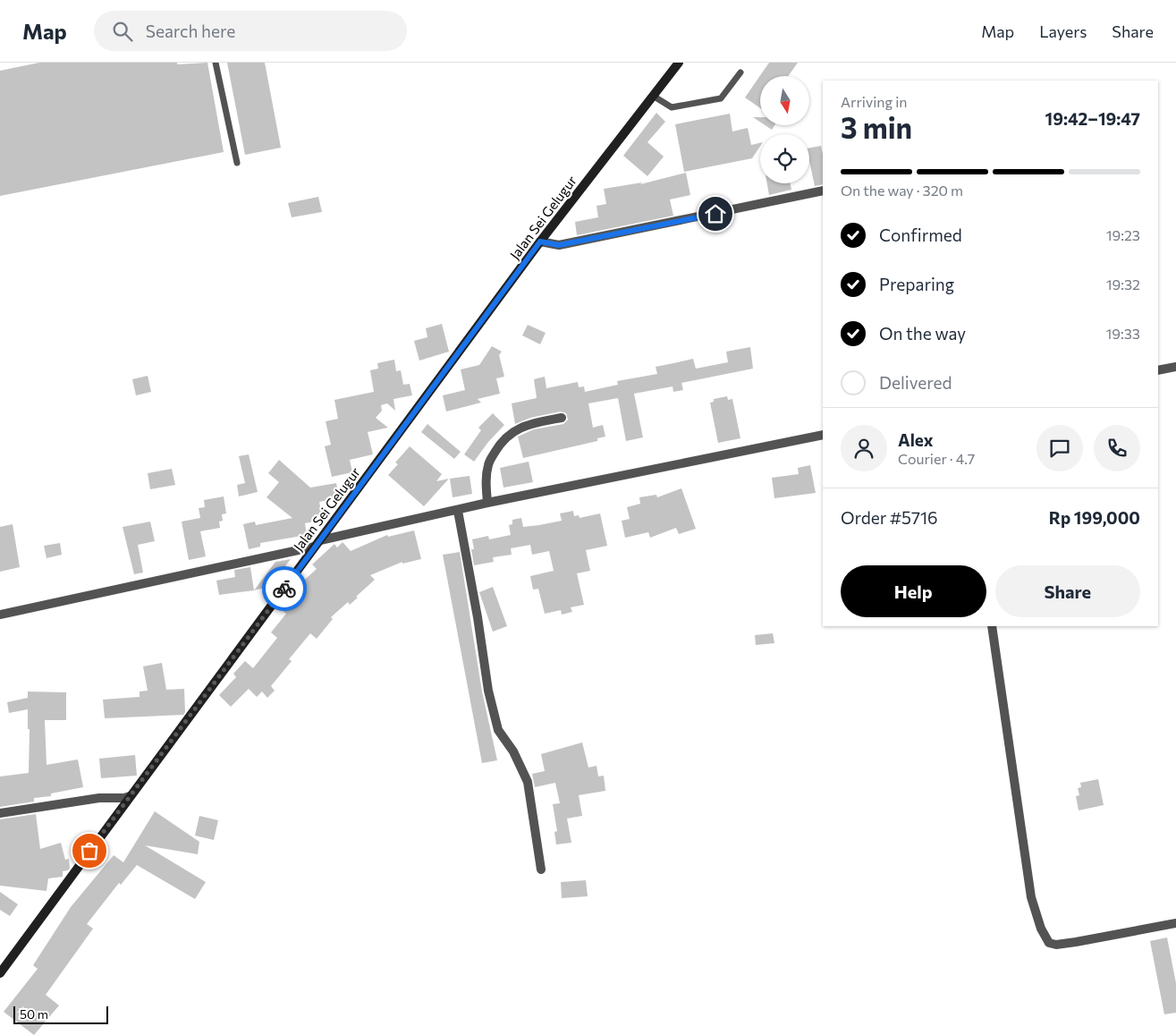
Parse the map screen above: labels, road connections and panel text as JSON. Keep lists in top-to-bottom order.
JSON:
{
  "streets": {
    "main road": ["Jalan Sei Gelugur"]
  },
  "scale_bar": "50 m",
  "north": "bottom",
  "page": {
    "header": "Map",
    "search": "Search here",
    "nav": ["Map", "Layers", "Share"],
    "heading": ["3 min", "Arriving in", "19:42–19:47"],
    "panel": [
      "Alex",
      "Courier · 4.7",
      "Order #5716",
      "Rp 199,000"
    ],
    "bar": "On the way · 320 m",
    "list": [
      ["Confirmed", "19:23"],
      ["Preparing", "19:32"],
      ["On the way", "19:33"],
      "Delivered"
    ],
    "buttons": ["Help", "Share"],
    "scale": "50 m"
  }
}
